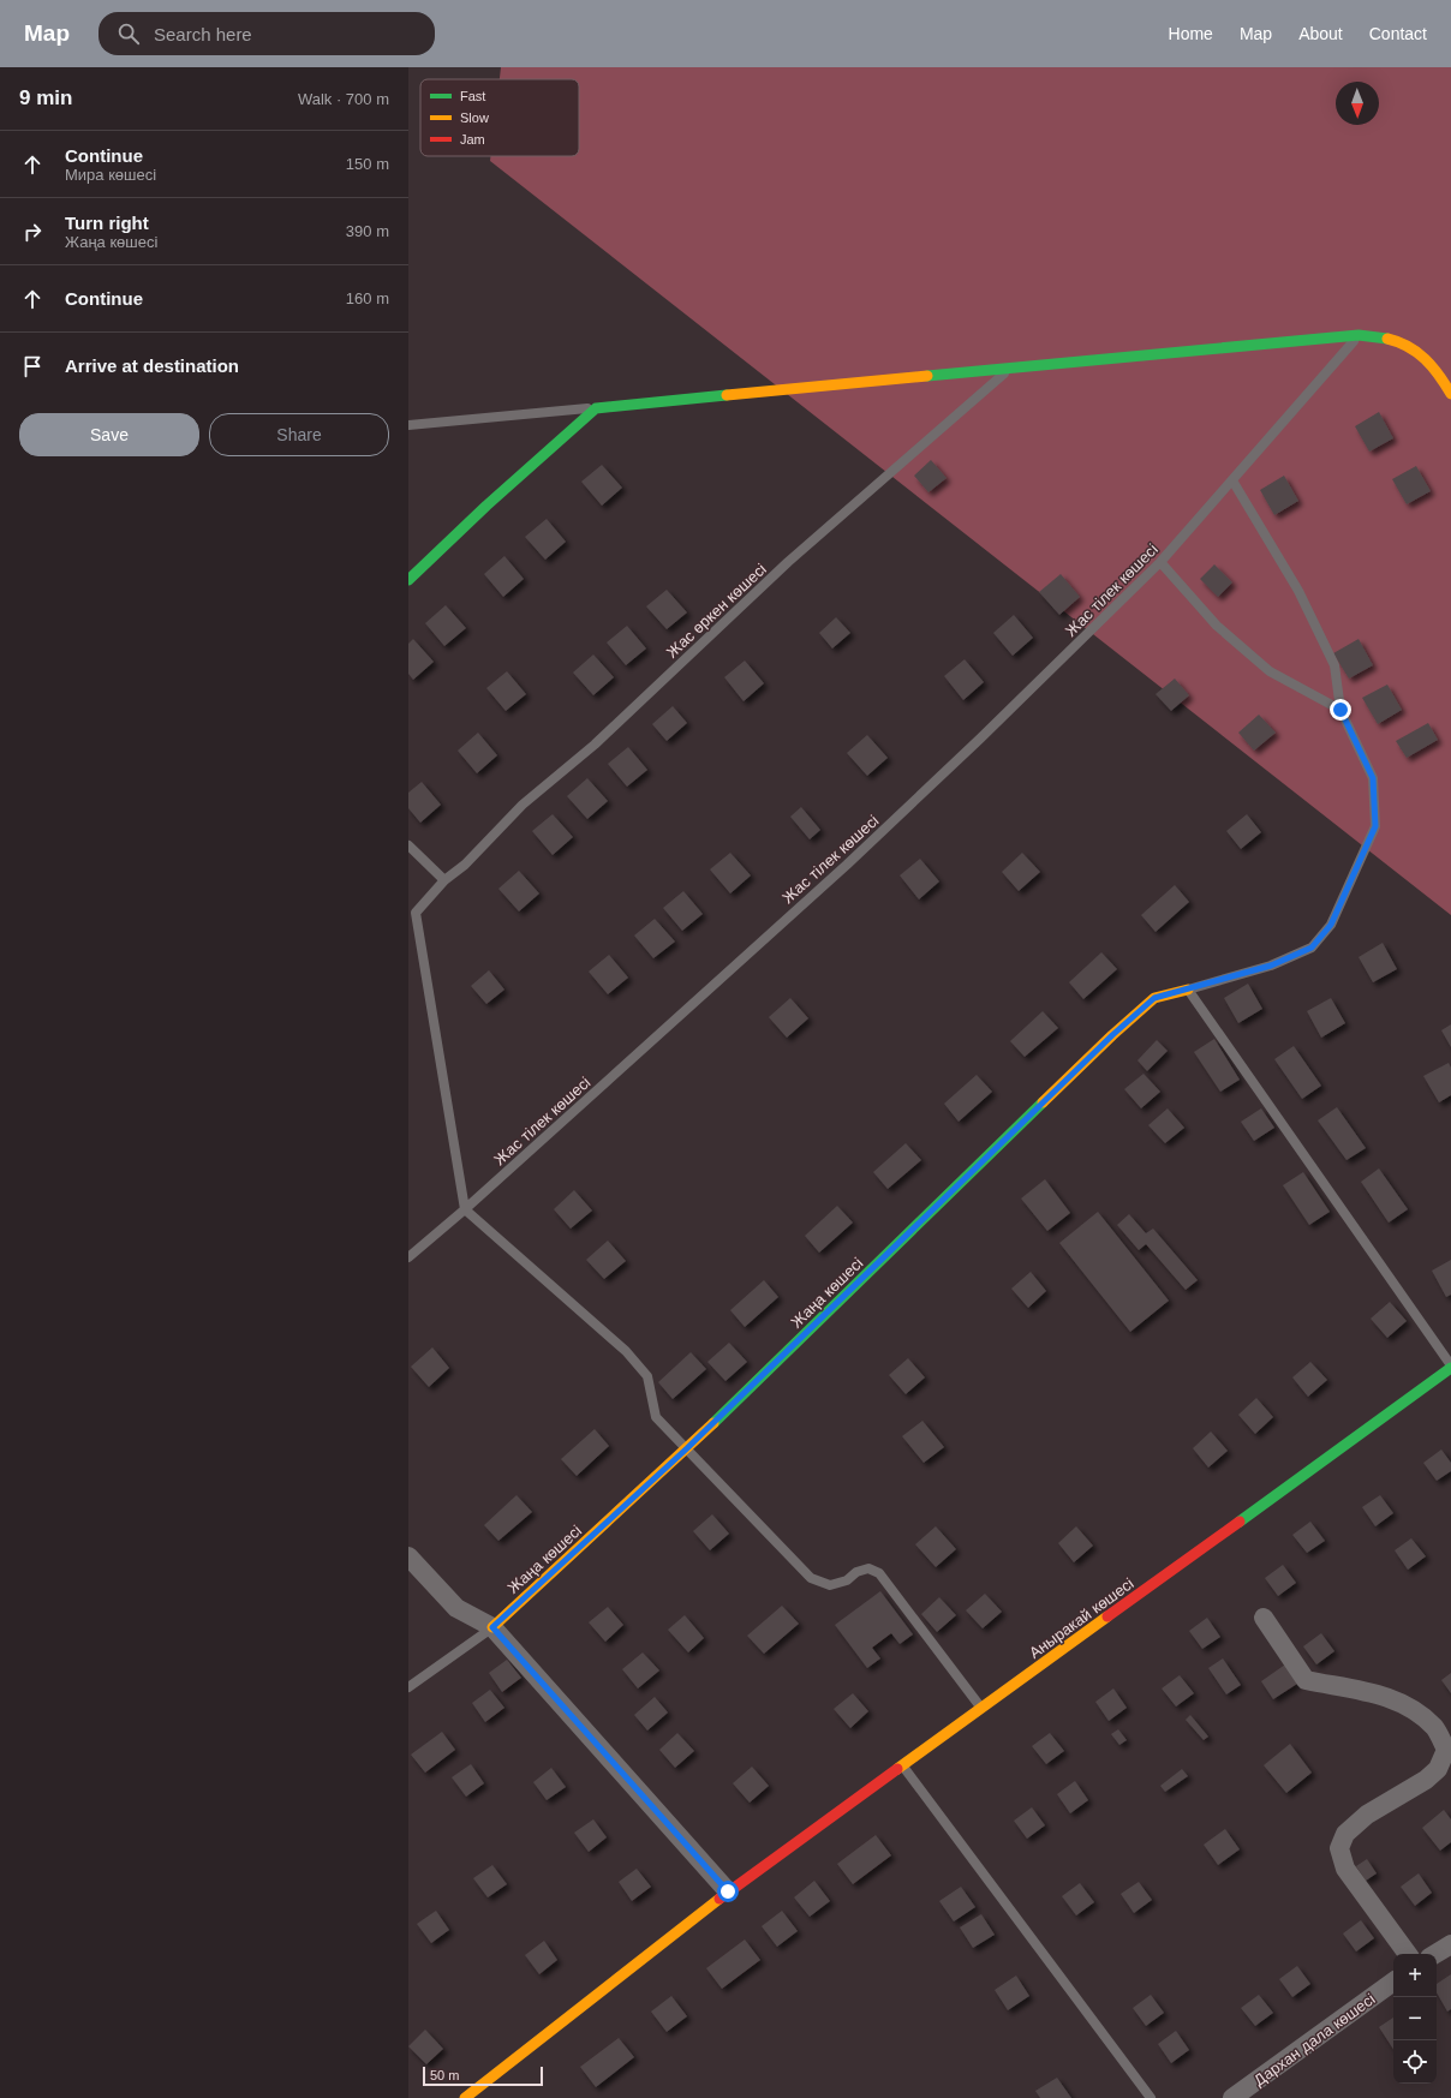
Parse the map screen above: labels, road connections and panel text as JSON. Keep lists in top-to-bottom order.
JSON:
{
  "streets": {
    "street": ["Жаңа көшесі", "Аныракай көшесі", "Дархан дала көшесі"],
    "lane": ["Жас тілек көшесі", "Жас өркен көшесі"]
  },
  "legend": ["Fast", "Slow", "Jam"],
  "scale_bar": "50 m",
  "north": "bottom",
  "page": {
    "header": "Map",
    "search": "Search here",
    "nav": [
      "Home",
      "Map",
      "About",
      "Contact"
    ],
    "heading": ["9 min", "Walk · 700 m"],
    "list": [
      ["Continue", "Мира көшесі", "150 m"],
      ["Turn right", "Жаңа көшесі", "390 m"],
      ["Continue", "160 m"],
      "Arrive at destination"
    ],
    "buttons": ["Save", "Share"],
    "map_buttons": ["+", "−"],
    "scale": "50 m"
  }
}
